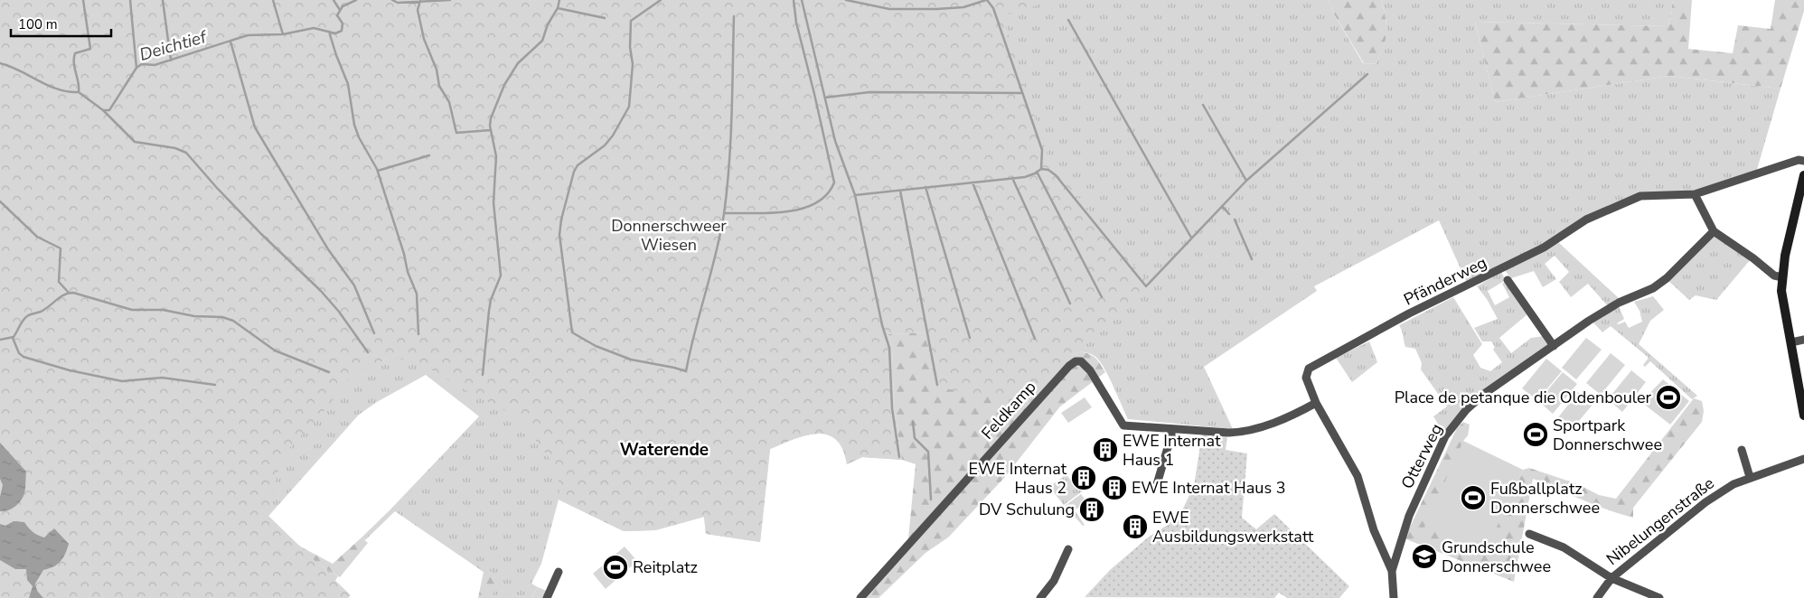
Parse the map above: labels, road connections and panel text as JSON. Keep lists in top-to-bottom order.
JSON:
{
  "streets": {
    "street": [
      "Pfänderweg",
      "Feldkamp",
      "Otterweg",
      "Nibelungenstraße"
    ]
  },
  "crossings": [
    ["Pfänderweg", "Feldkamp"],
    ["Pfänderweg", "Otterweg"]
  ],
  "districts": ["Waterende"],
  "water": ["Deichtief"],
  "parks": ["Donnerschweer Wiesen"],
  "places": {
    "sports": [
      "Place de petanque die Oldenbouler",
      "Sportpark Donnerschwee",
      "Fußballplatz Donnerschwee",
      "Reitplatz"
    ],
    "building": [
      "EWE Internat Haus 1",
      "EWE Internat Haus 2",
      "EWE Internat Haus 3",
      "DV Schulung",
      "EWE Ausbildungswerkstatt"
    ],
    "school or university": ["Grundschule Donnerschwee"]
  },
  "scale_bar": "100 m"
}
